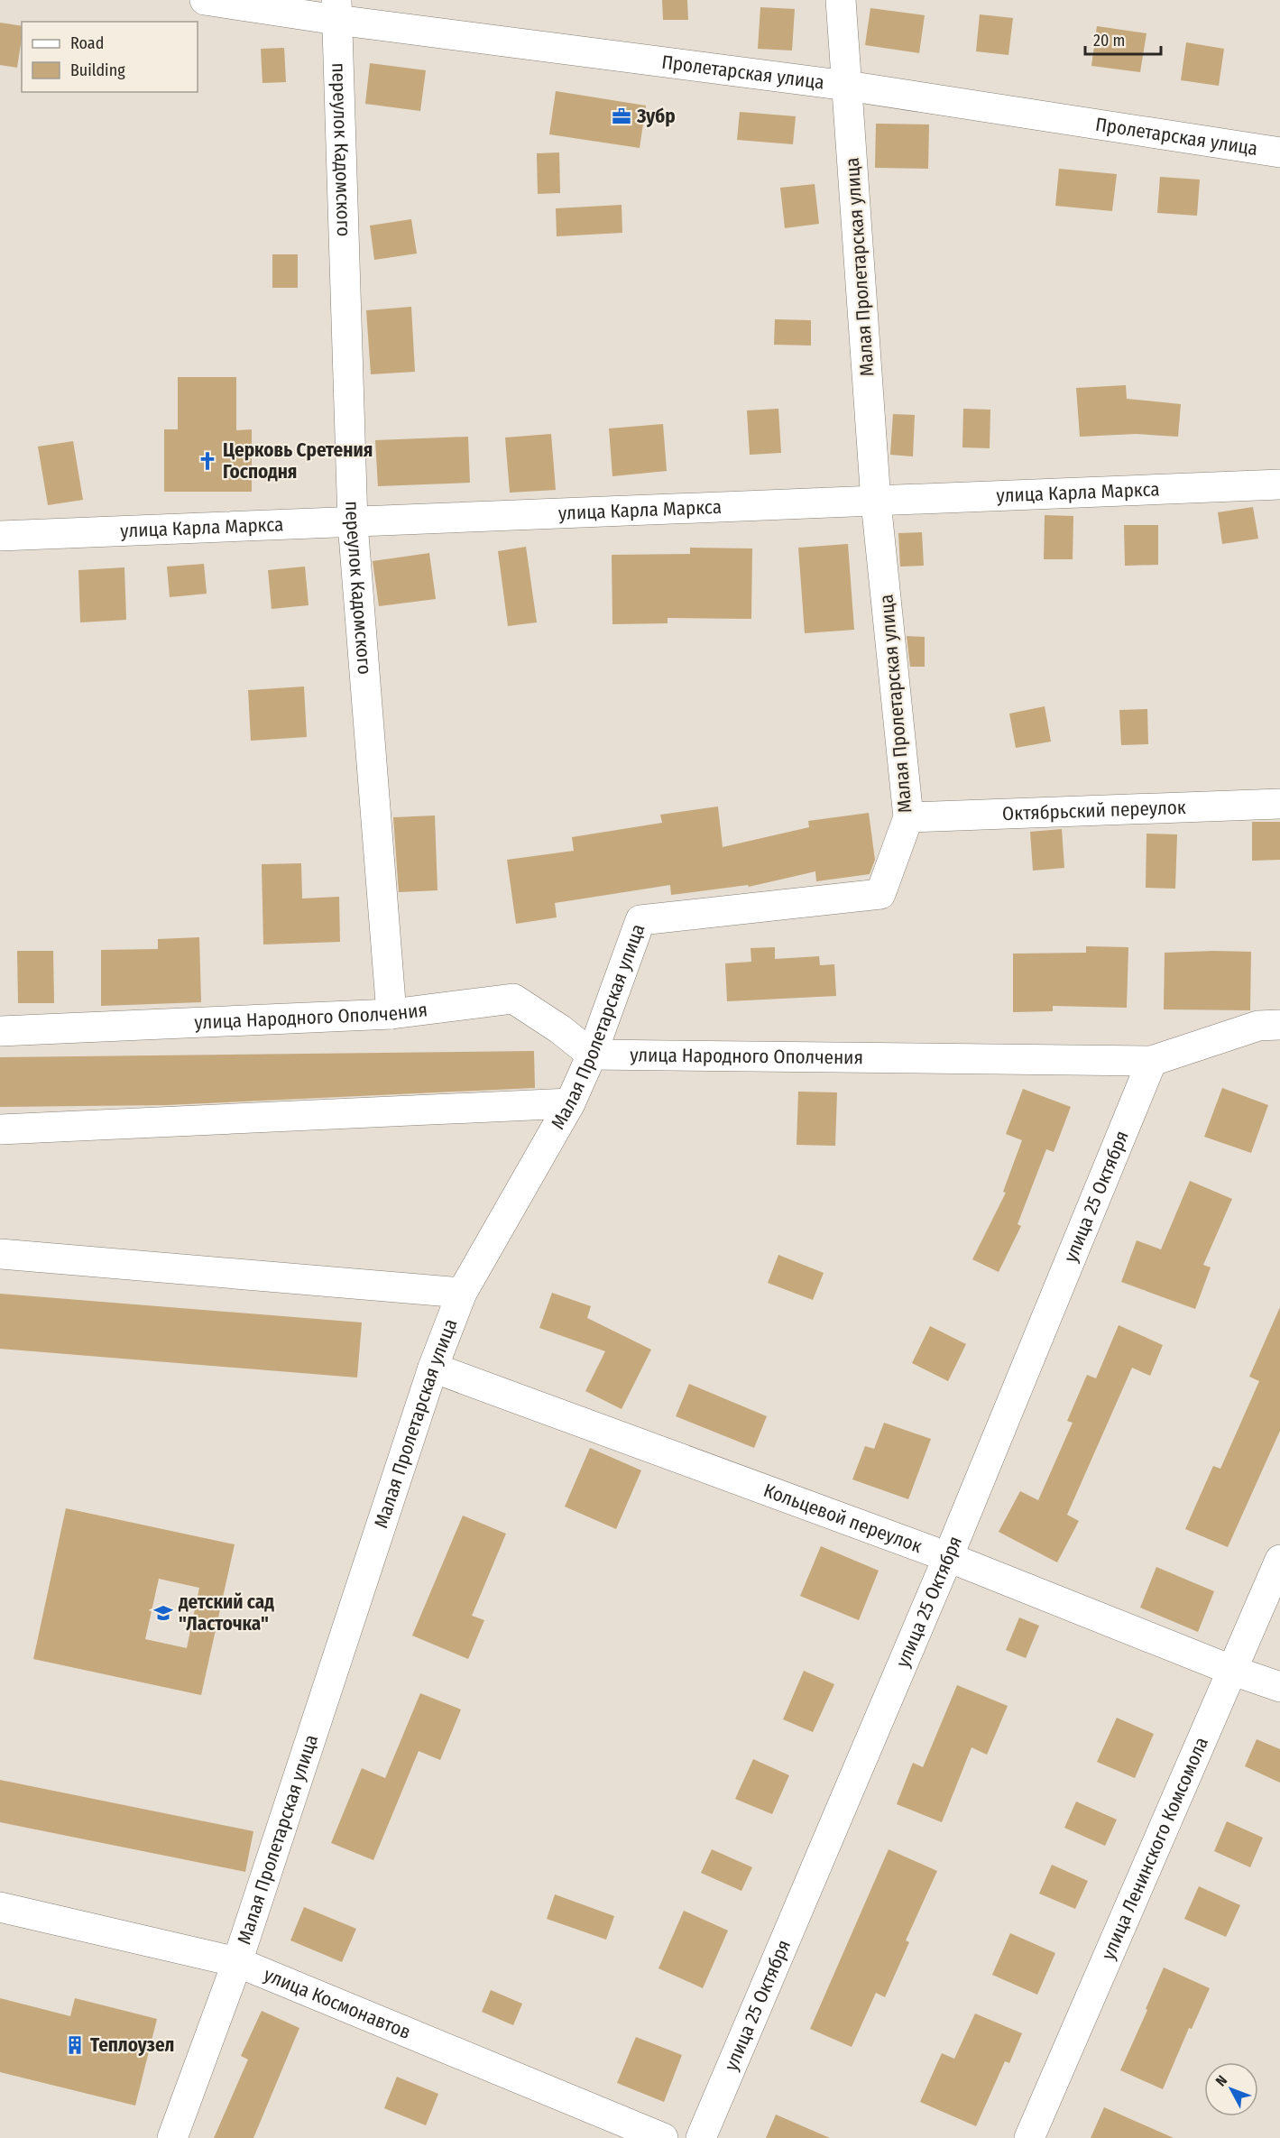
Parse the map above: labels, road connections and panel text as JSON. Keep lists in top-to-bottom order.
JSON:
{
  "streets": {
    "street": [
      "Пролетарская улица",
      "переулок Кадомского",
      "Малая Пролетарская улица",
      "улица Карла Маркса",
      "Октябрьский переулок",
      "улица Народного Ополчения",
      "улица 25 Октября",
      "Кольцевой переулок",
      "улица Ленинского Комсомола",
      "улица Космонавтов"
    ]
  },
  "crossings": [
    ["Пролетарская улица", "переулок Кадомского"],
    ["Пролетарская улица", "Малая Пролетарская улица"],
    ["переулок Кадомского", "улица Карла Маркса"],
    ["переулок Кадомского", "улица Народного Ополчения"],
    ["Малая Пролетарская улица", "улица Карла Маркса"],
    ["Малая Пролетарская улица", "Октябрьский переулок"],
    ["Малая Пролетарская улица", "улица Народного Ополчения"],
    ["Малая Пролетарская улица", "Кольцевой переулок"],
    ["Малая Пролетарская улица", "улица Космонавтов"],
    ["улица Народного Ополчения", "улица 25 Октября"],
    ["улица 25 Октября", "Кольцевой переулок"],
    ["Кольцевой переулок", "улица Ленинского Комсомола"]
  ],
  "places": {
    "office": ["Зубр"],
    "church": ["Церковь Сретения Господня"],
    "school or university": ["детский сад \"Ласточка\""],
    "building": ["Теплоузел"]
  },
  "legend": ["Road", "Building"],
  "scale_bar": "20 m",
  "north": "top left"
}
